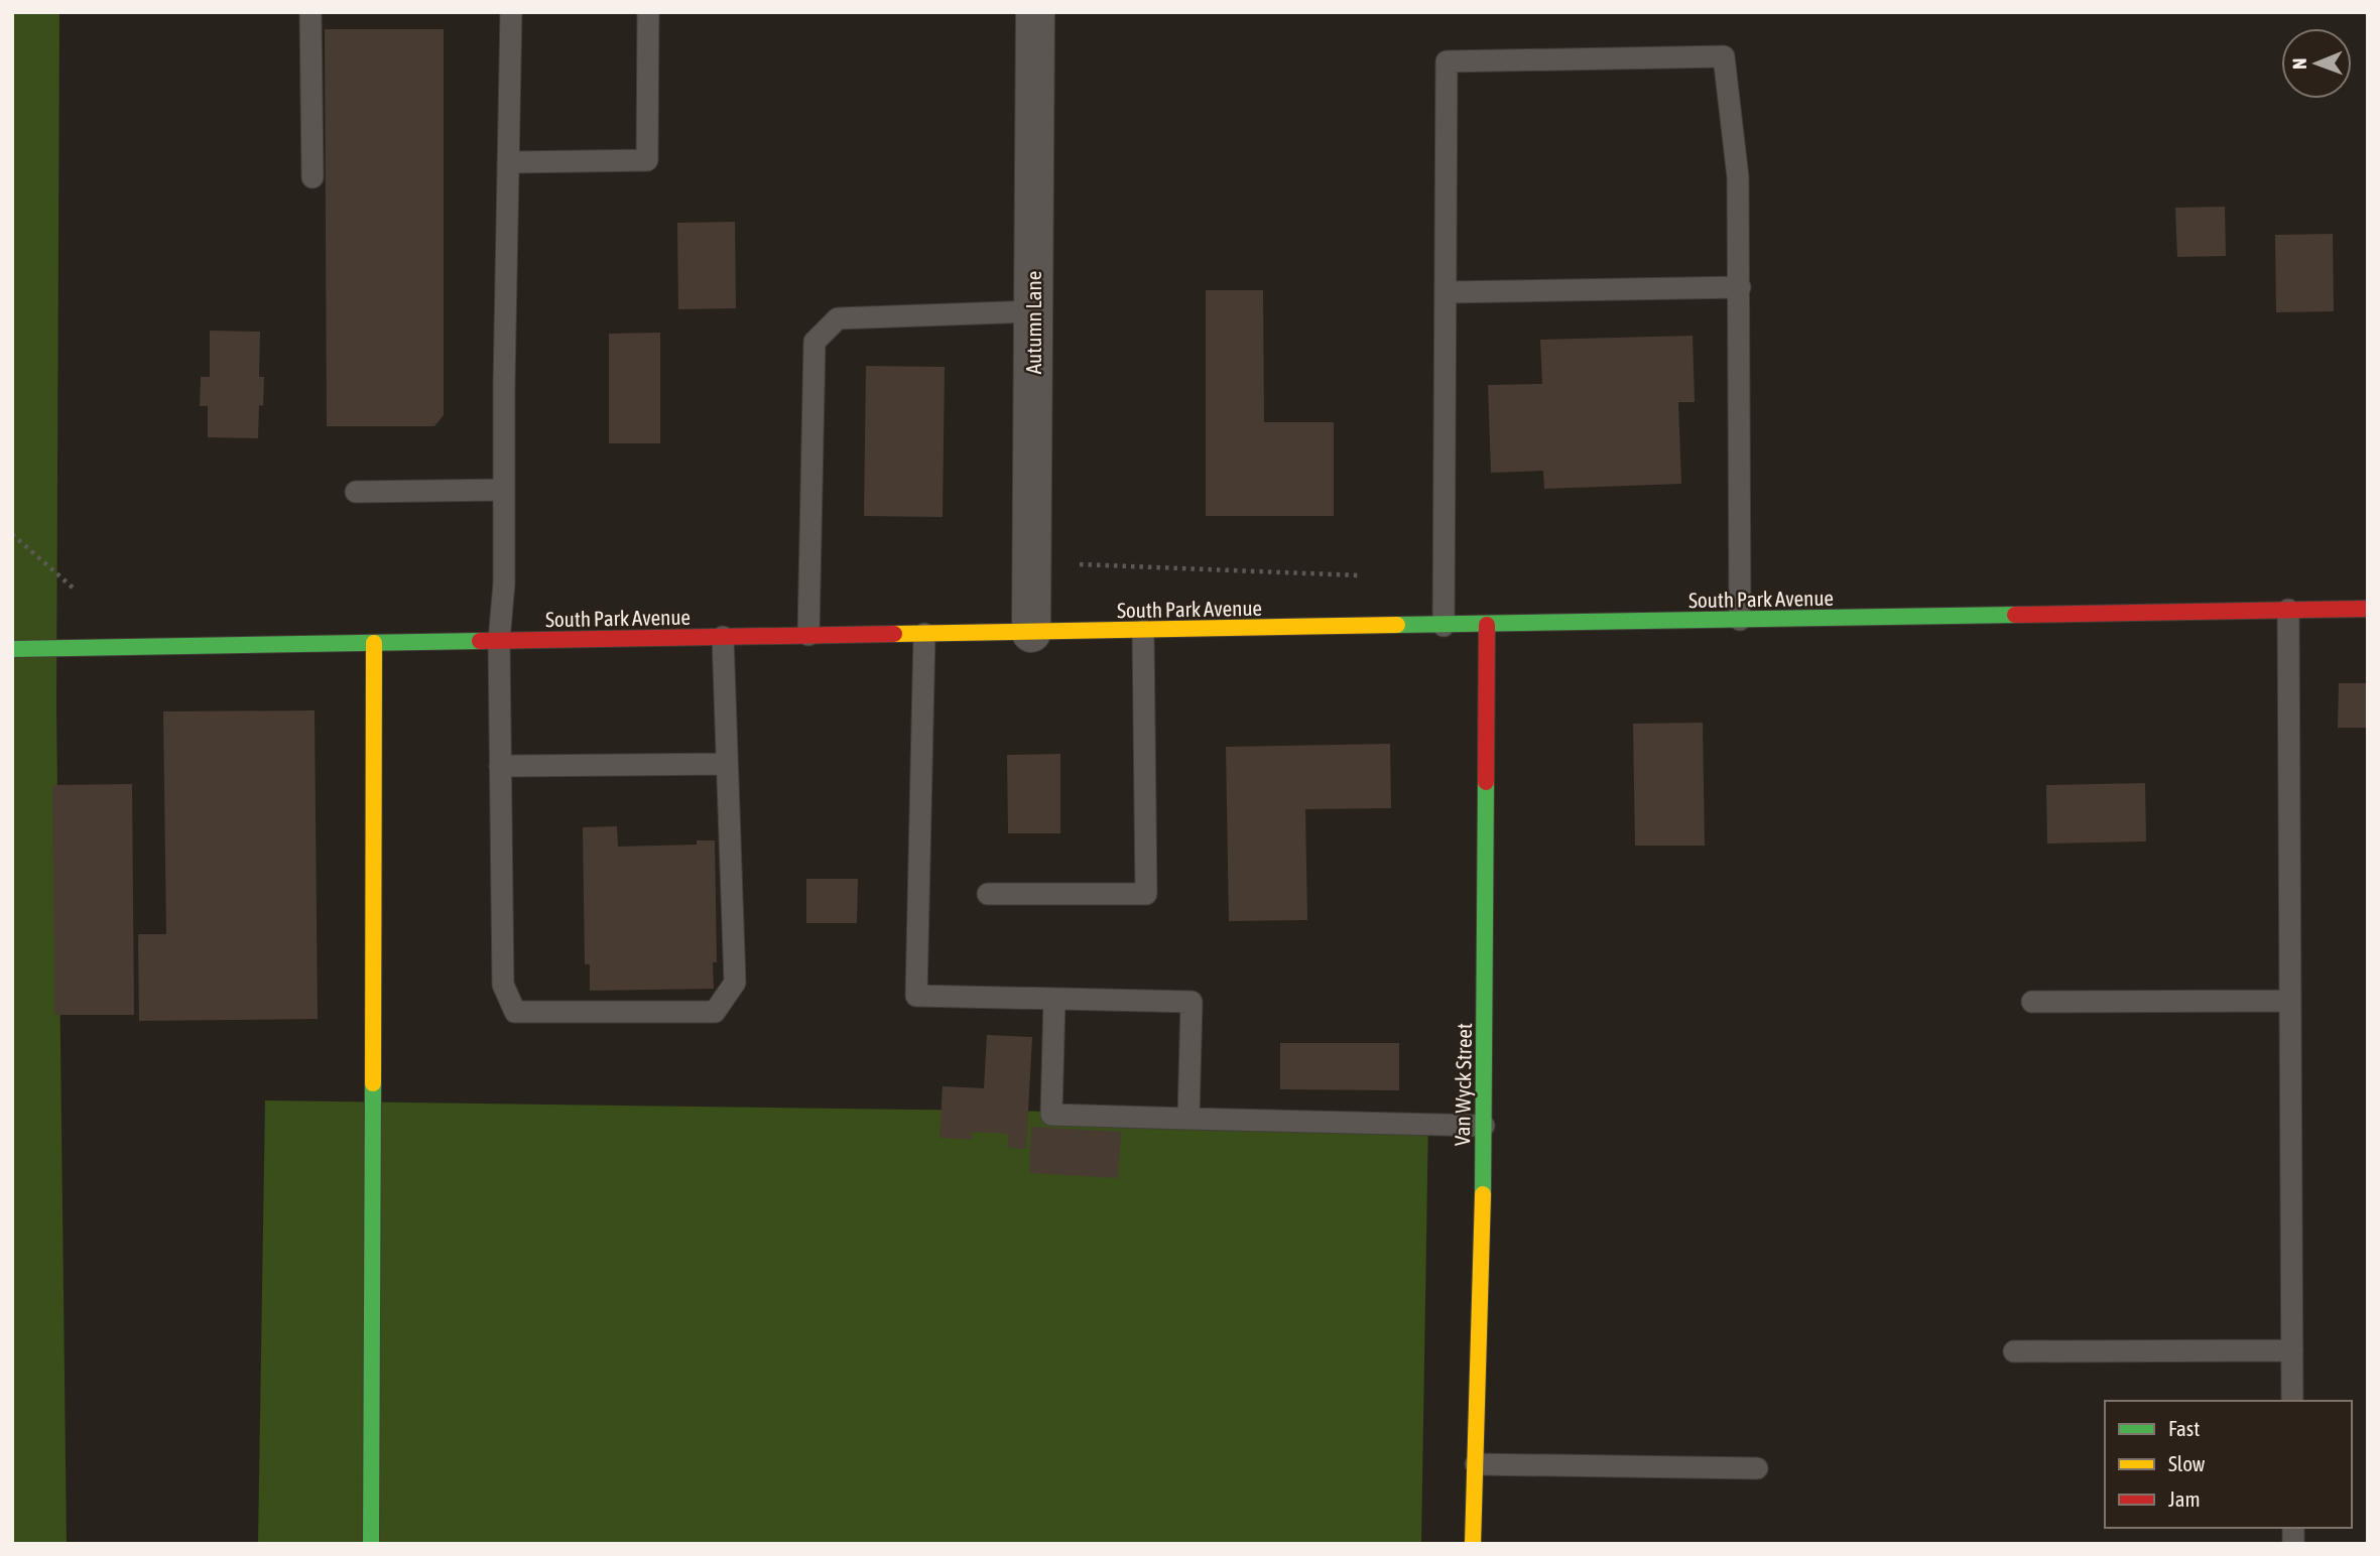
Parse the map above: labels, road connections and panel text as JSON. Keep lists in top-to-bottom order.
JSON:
{
  "streets": {
    "main road": ["South Park Avenue", "Van Wyck Street"],
    "street": ["Autumn Lane"]
  },
  "crossings": [
    ["Autumn Lane", "South Park Avenue"],
    ["South Park Avenue", "Van Wyck Street"]
  ],
  "legend": ["Fast", "Slow", "Jam"],
  "north": "left"
}
